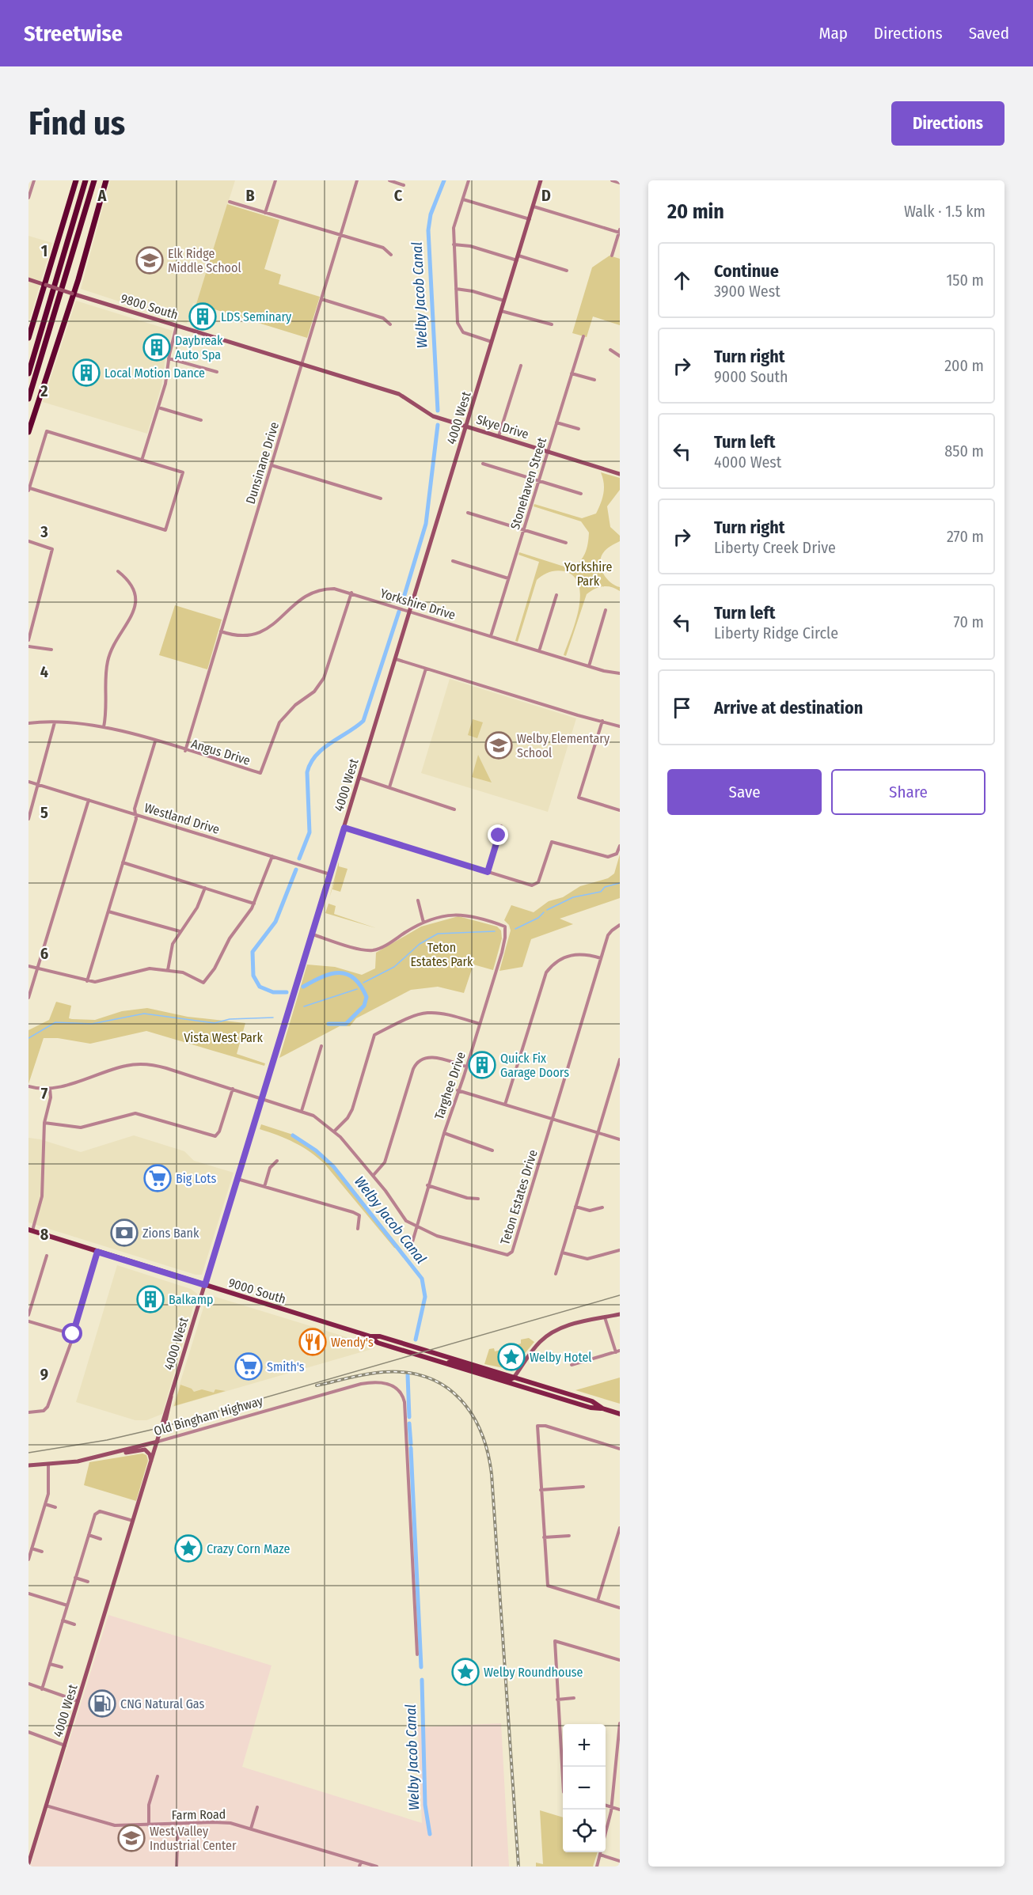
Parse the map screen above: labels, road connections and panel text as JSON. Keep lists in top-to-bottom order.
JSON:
{
  "streets": {
    "main road": [
      "9800 South",
      "4000 West",
      "Skye Drive",
      "9000 South",
      "Old Bingham Highway"
    ],
    "street": [
      "Dunsinane Drive",
      "Stonehaven Street",
      "Yorkshire Drive",
      "Angus Drive",
      "Westland Drive",
      "Targhee Drive",
      "Teton Estates Drive",
      "Farm Road"
    ]
  },
  "crossings": [
    ["9800 South", "Skye Drive"],
    ["9800 South", "Dunsinane Drive"],
    ["4000 West", "Skye Drive"],
    ["4000 West", "Yorkshire Drive"],
    ["4000 West", "Westland Drive"],
    ["4000 West", "Teton Estates Drive"],
    ["4000 West", "9000 South"],
    ["4000 West", "Old Bingham Highway"],
    ["4000 West", "Farm Road"],
    ["Skye Drive", "Dunsinane Drive"],
    ["Skye Drive", "Stonehaven Street"],
    ["Dunsinane Drive", "Yorkshire Drive"],
    ["Dunsinane Drive", "Angus Drive"],
    ["Stonehaven Street", "Yorkshire Drive"],
    ["Yorkshire Drive", "Angus Drive"],
    ["Targhee Drive", "Teton Estates Drive"]
  ],
  "water": ["Welby Jacob Canal"],
  "parks": ["Yorkshire Park", "Teton Estates Park", "Vista West Park"],
  "places": {
    "school or university": ["Elk Ridge Middle School", "Welby Elementary School", "West Valley Industrial Center"],
    "building": [
      "LDS Seminary",
      "Daybreak Auto Spa",
      "Local Motion Dance",
      "Quick Fix Garage Doors",
      "Balkamp"
    ],
    "supermarket": ["Big Lots", "Smith's"],
    "bank": ["Zions Bank"],
    "restaurant": ["Wendy's"],
    "place": ["Welby Hotel", "Crazy Corn Maze", "Welby Roundhouse"],
    "fuel station": ["CNG Natural Gas"]
  },
  "page": {
    "header": "Streetwise",
    "nav": ["Map", "Directions", "Saved"],
    "buttons": [
      "Directions",
      ["Save", "Share"]
    ],
    "title": "Find us",
    "heading": ["20 min", "Walk · 1.5 km"],
    "list": [
      ["Continue", "3900 West", "150 m"],
      ["Turn right", "9000 South", "200 m"],
      ["Turn left", "4000 West", "850 m"],
      ["Turn right", "Liberty Creek Drive", "270 m"],
      ["Turn left", "Liberty Ridge Circle", "70 m"],
      "Arrive at destination"
    ],
    "map_buttons": ["+", "−"]
  },
  "grid": {
    "columns": [
      "A",
      "B",
      "C",
      "D"
    ],
    "rows": [
      "1",
      "2",
      "3",
      "4",
      "5",
      "6",
      "7",
      "8",
      "9"
    ]
  }
}
